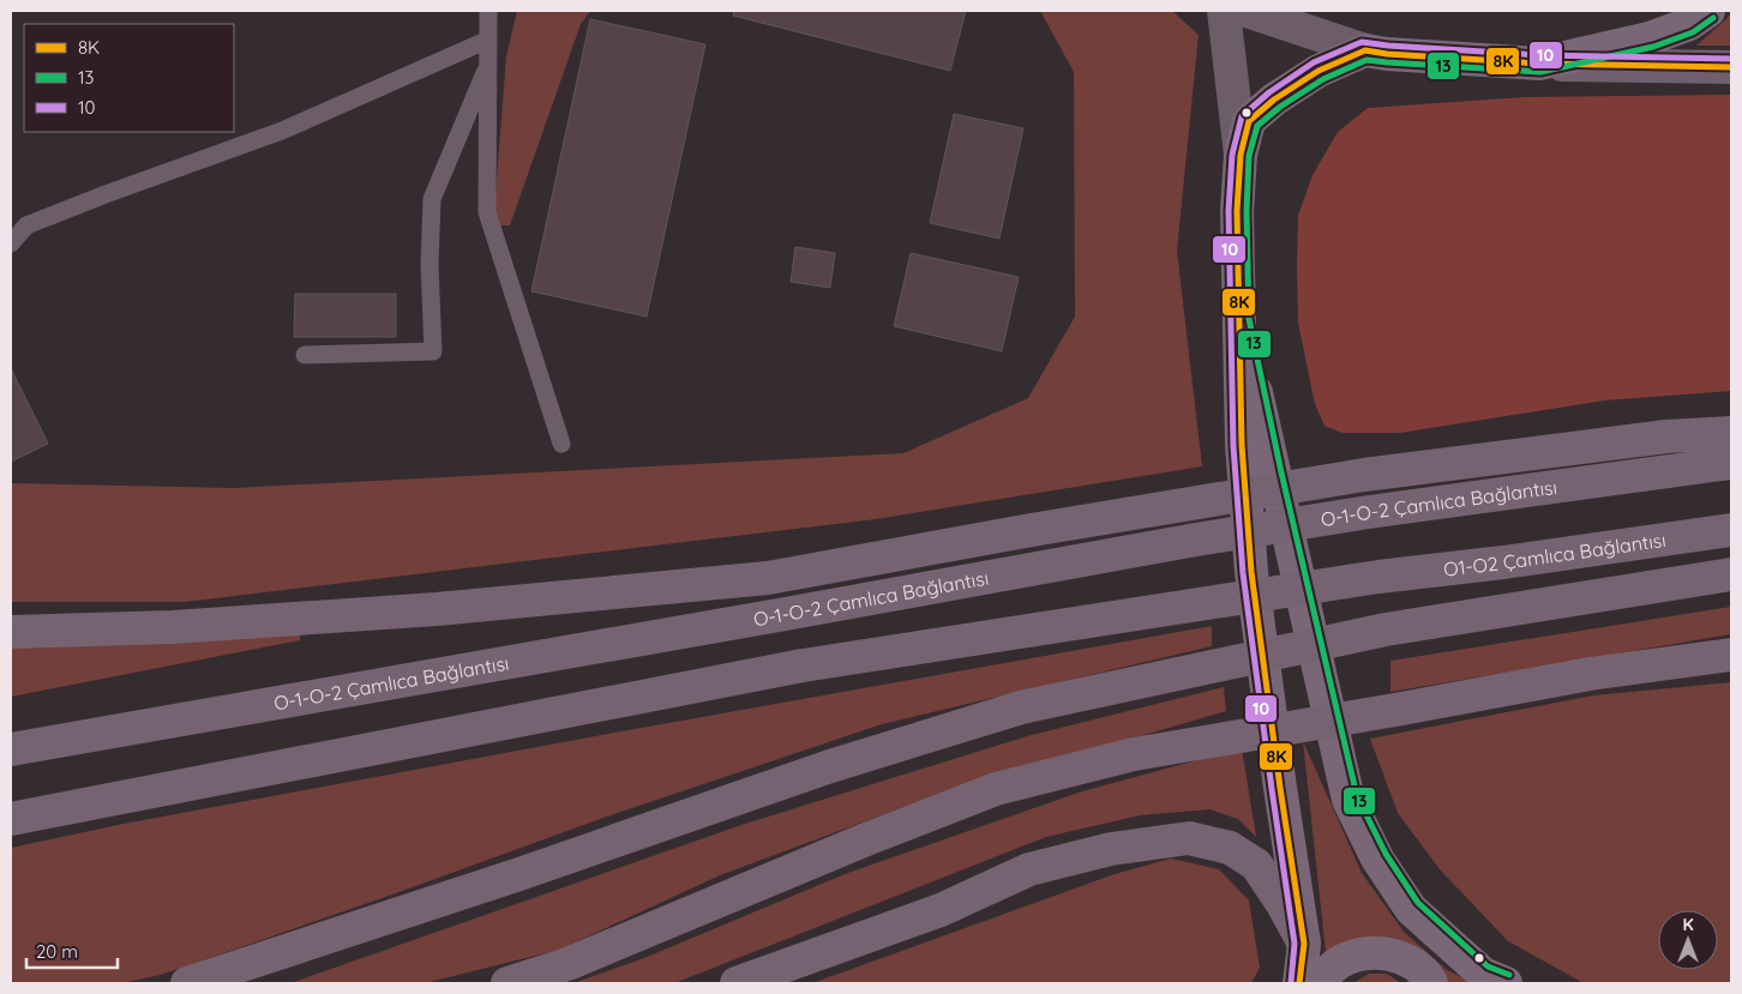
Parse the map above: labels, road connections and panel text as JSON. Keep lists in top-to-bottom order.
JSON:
{
  "streets": {
    "highway": ["O-1-O-2 Çamlıca Bağlantısı", "O1-O2 Çamlıca Bağlantısı"]
  },
  "lines": ["transit line 13", "transit line 10", "transit line 8K"],
  "legend": ["8K", "13", "10"],
  "scale_bar": "20 m",
  "north": "top"
}
